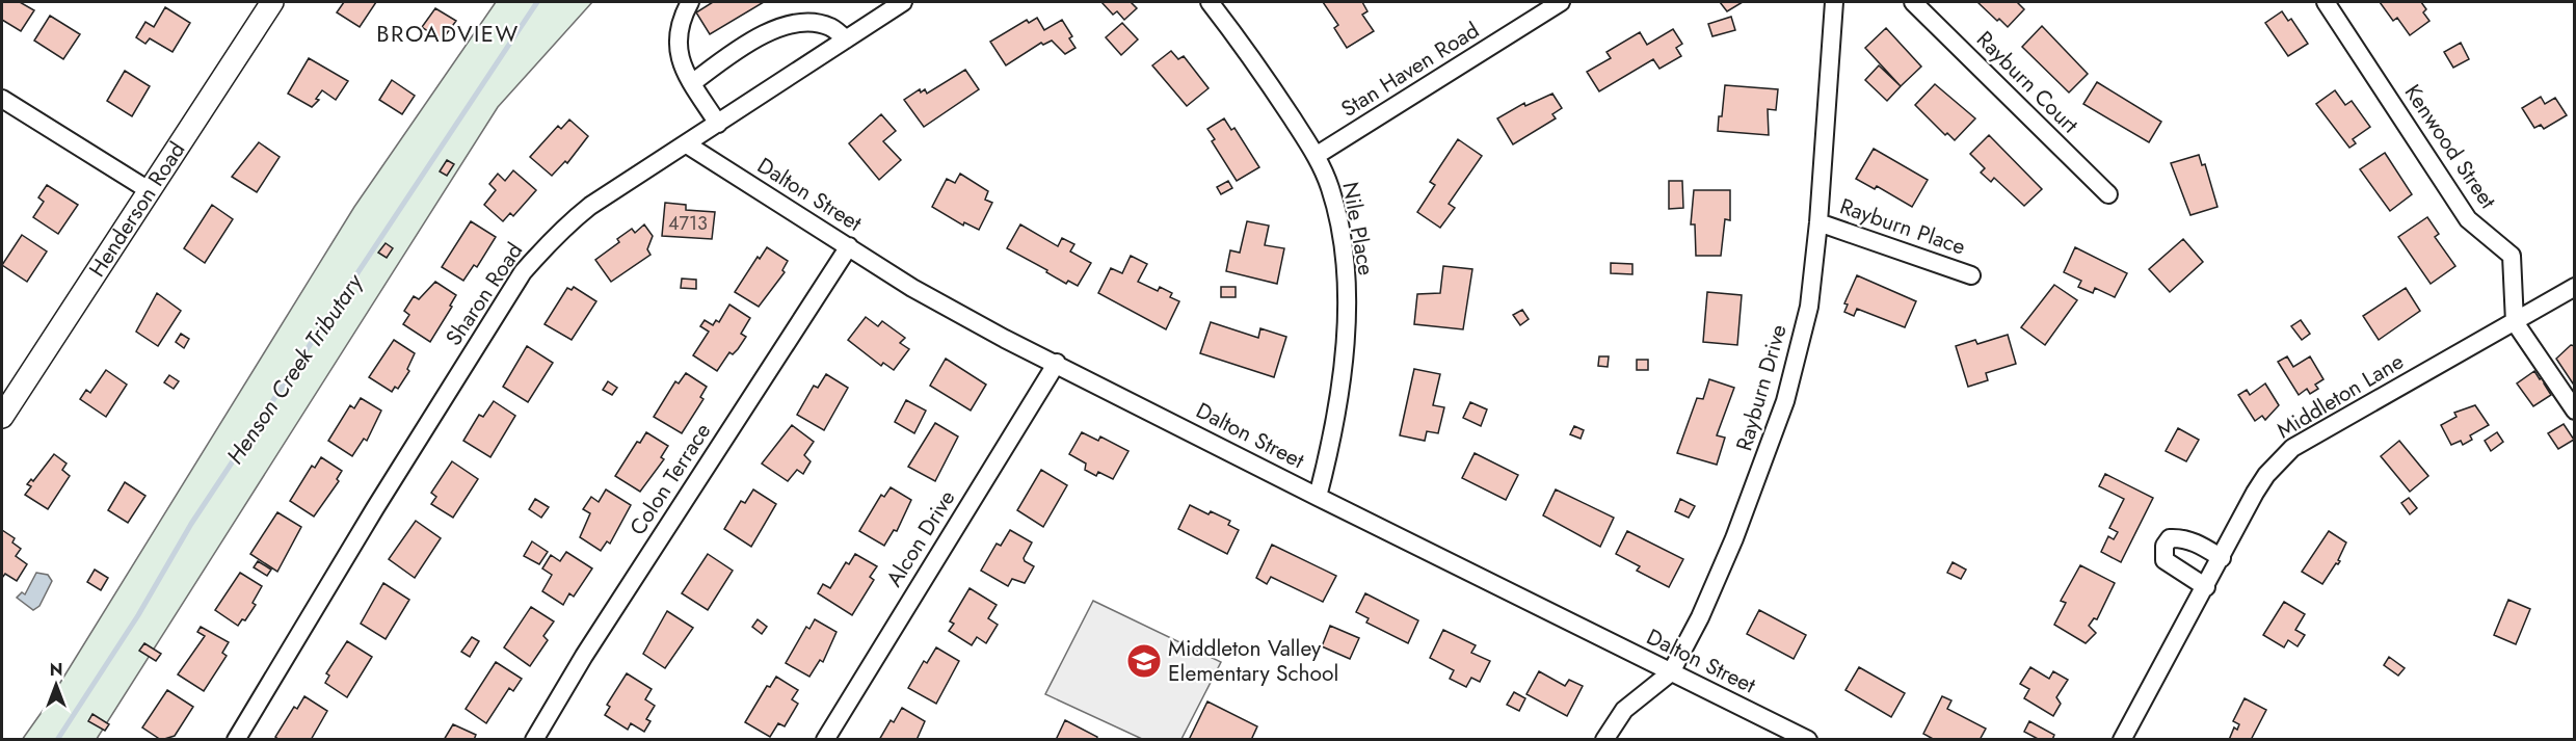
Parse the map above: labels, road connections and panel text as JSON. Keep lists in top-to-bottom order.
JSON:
{
  "streets": {
    "street": [
      "Stan Haven Road",
      "Rayburn Court",
      "Kenwood Street",
      "Dalton Street",
      "Henderson Road",
      "Rayburn Place",
      "Nile Place",
      "Sharon Road",
      "Rayburn Drive",
      "Middleton Lane",
      "Colon Terrace",
      "Alcon Drive"
    ]
  },
  "crossings": [
    ["Stan Haven Road", "Nile Place"],
    ["Kenwood Street", "Middleton Lane"],
    ["Dalton Street", "Nile Place"],
    ["Dalton Street", "Sharon Road"],
    ["Dalton Street", "Rayburn Drive"],
    ["Dalton Street", "Colon Terrace"],
    ["Dalton Street", "Alcon Drive"],
    ["Rayburn Place", "Rayburn Drive"]
  ],
  "districts": ["BROADVIEW"],
  "water": ["Henson Creek Tributary"],
  "places": {
    "school or university": ["Middleton Valley Elementary School"]
  },
  "house_numbers": ["4713"],
  "north": "top"
}
